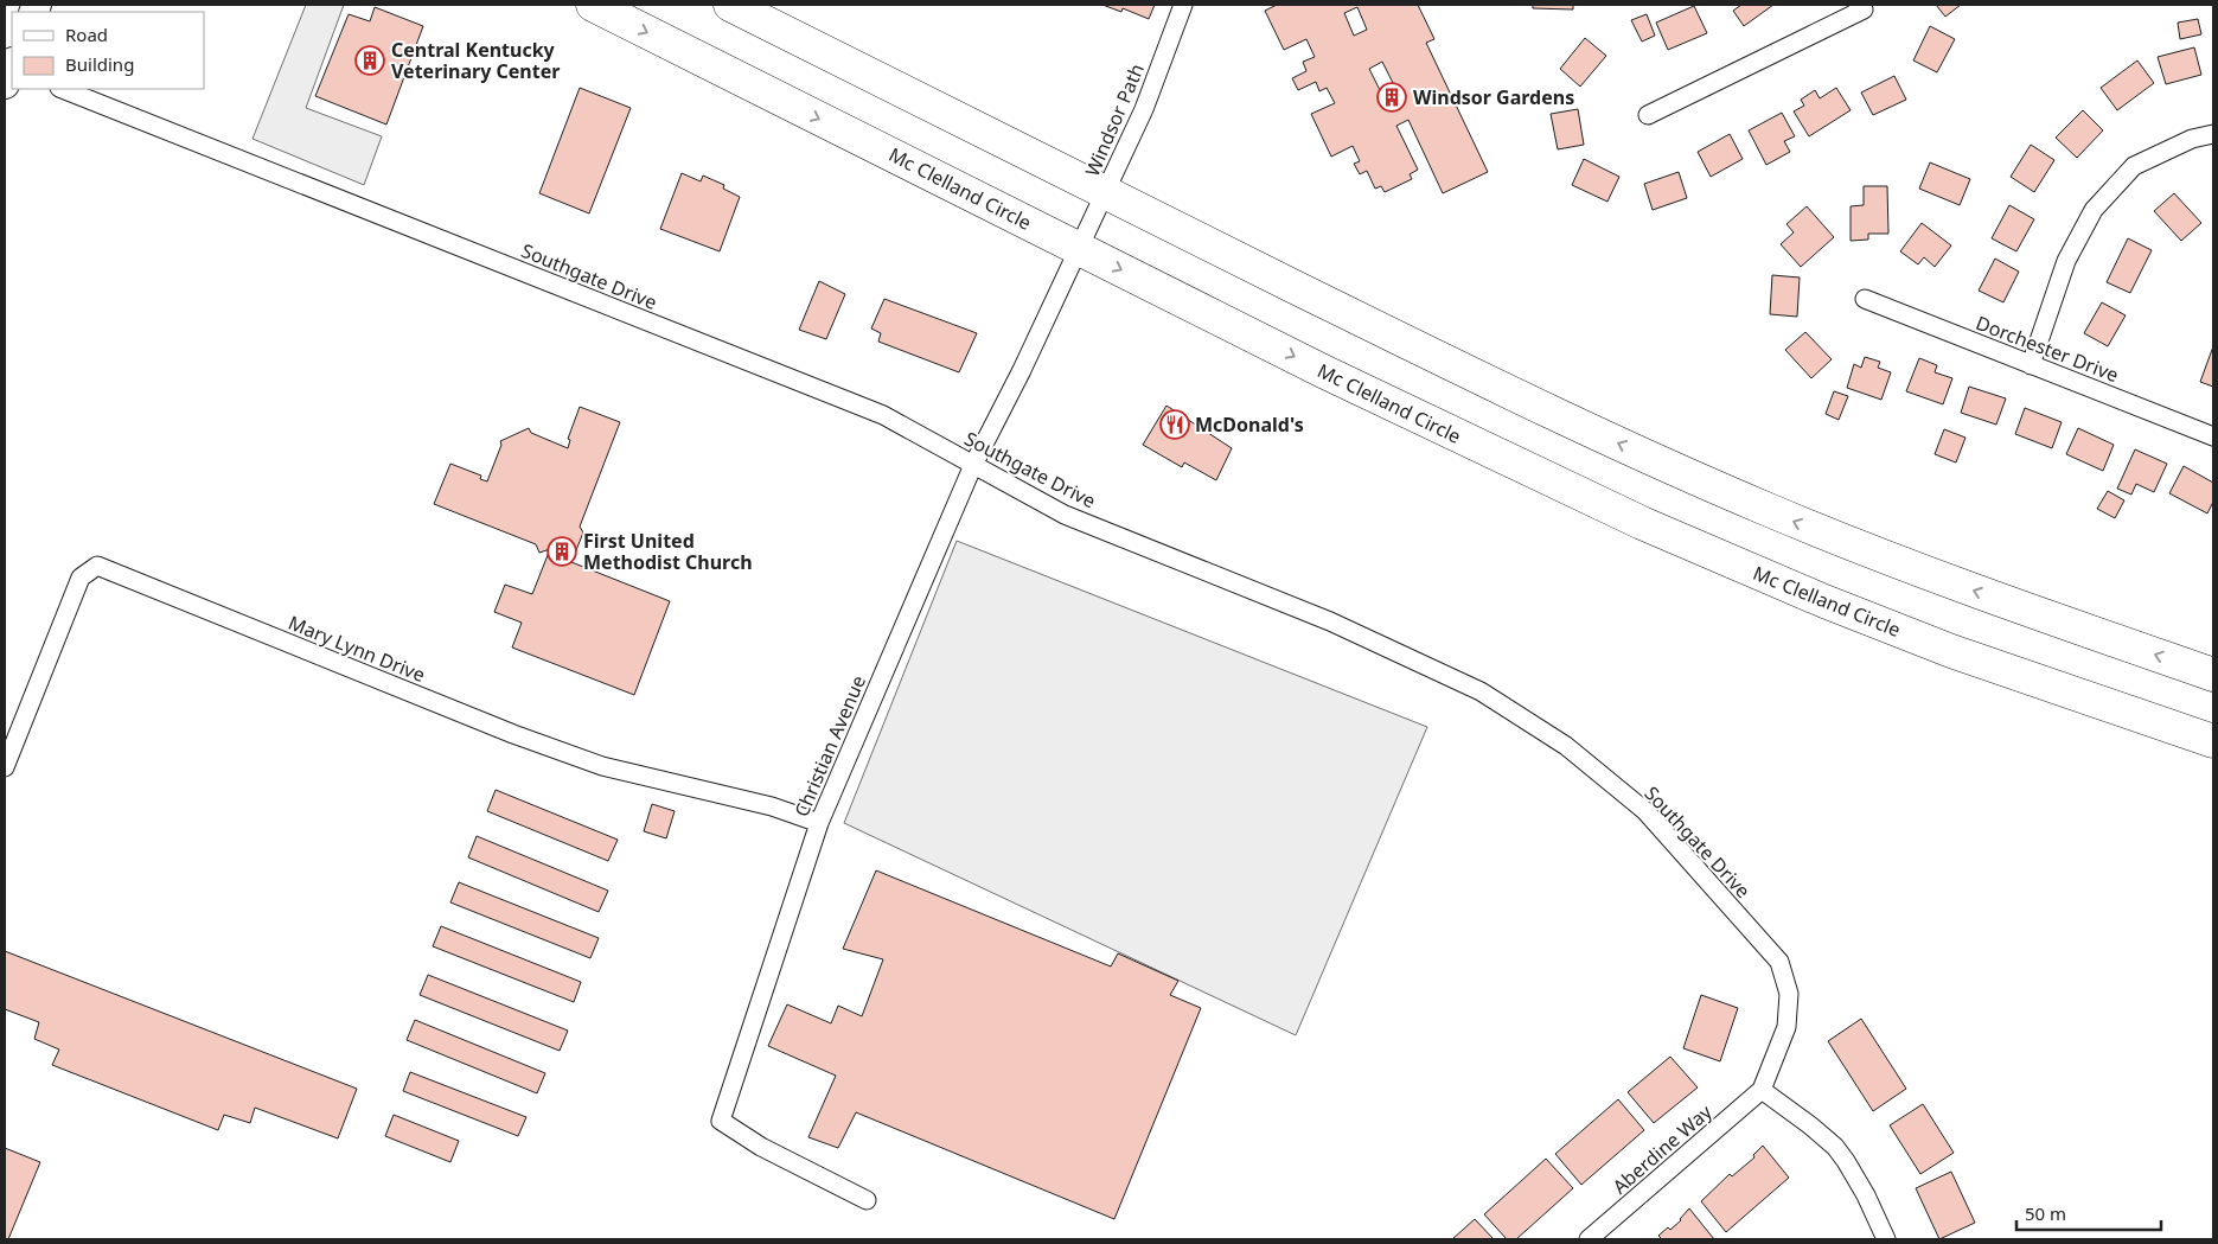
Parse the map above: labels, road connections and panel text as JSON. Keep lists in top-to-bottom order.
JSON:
{
  "streets": {
    "highway": ["Mc Clelland Circle"],
    "street": [
      "Windsor Path",
      "Southgate Drive",
      "Dorchester Drive",
      "Mary Lynn Drive",
      "Christian Avenue",
      "Aberdine Way"
    ]
  },
  "crossings": [
    ["Windsor Path", "Mc Clelland Circle"],
    ["Windsor Path", "Christian Avenue"],
    ["Mc Clelland Circle", "Christian Avenue"],
    ["Southgate Drive", "Christian Avenue"],
    ["Southgate Drive", "Aberdine Way"],
    ["Mary Lynn Drive", "Christian Avenue"]
  ],
  "places": {
    "building": ["Central Kentucky Veterinary Center", "Windsor Gardens", "First United Methodist Church"],
    "restaurant": ["McDonald's"]
  },
  "legend": ["Road", "Building"],
  "scale_bar": "50 m"
}
